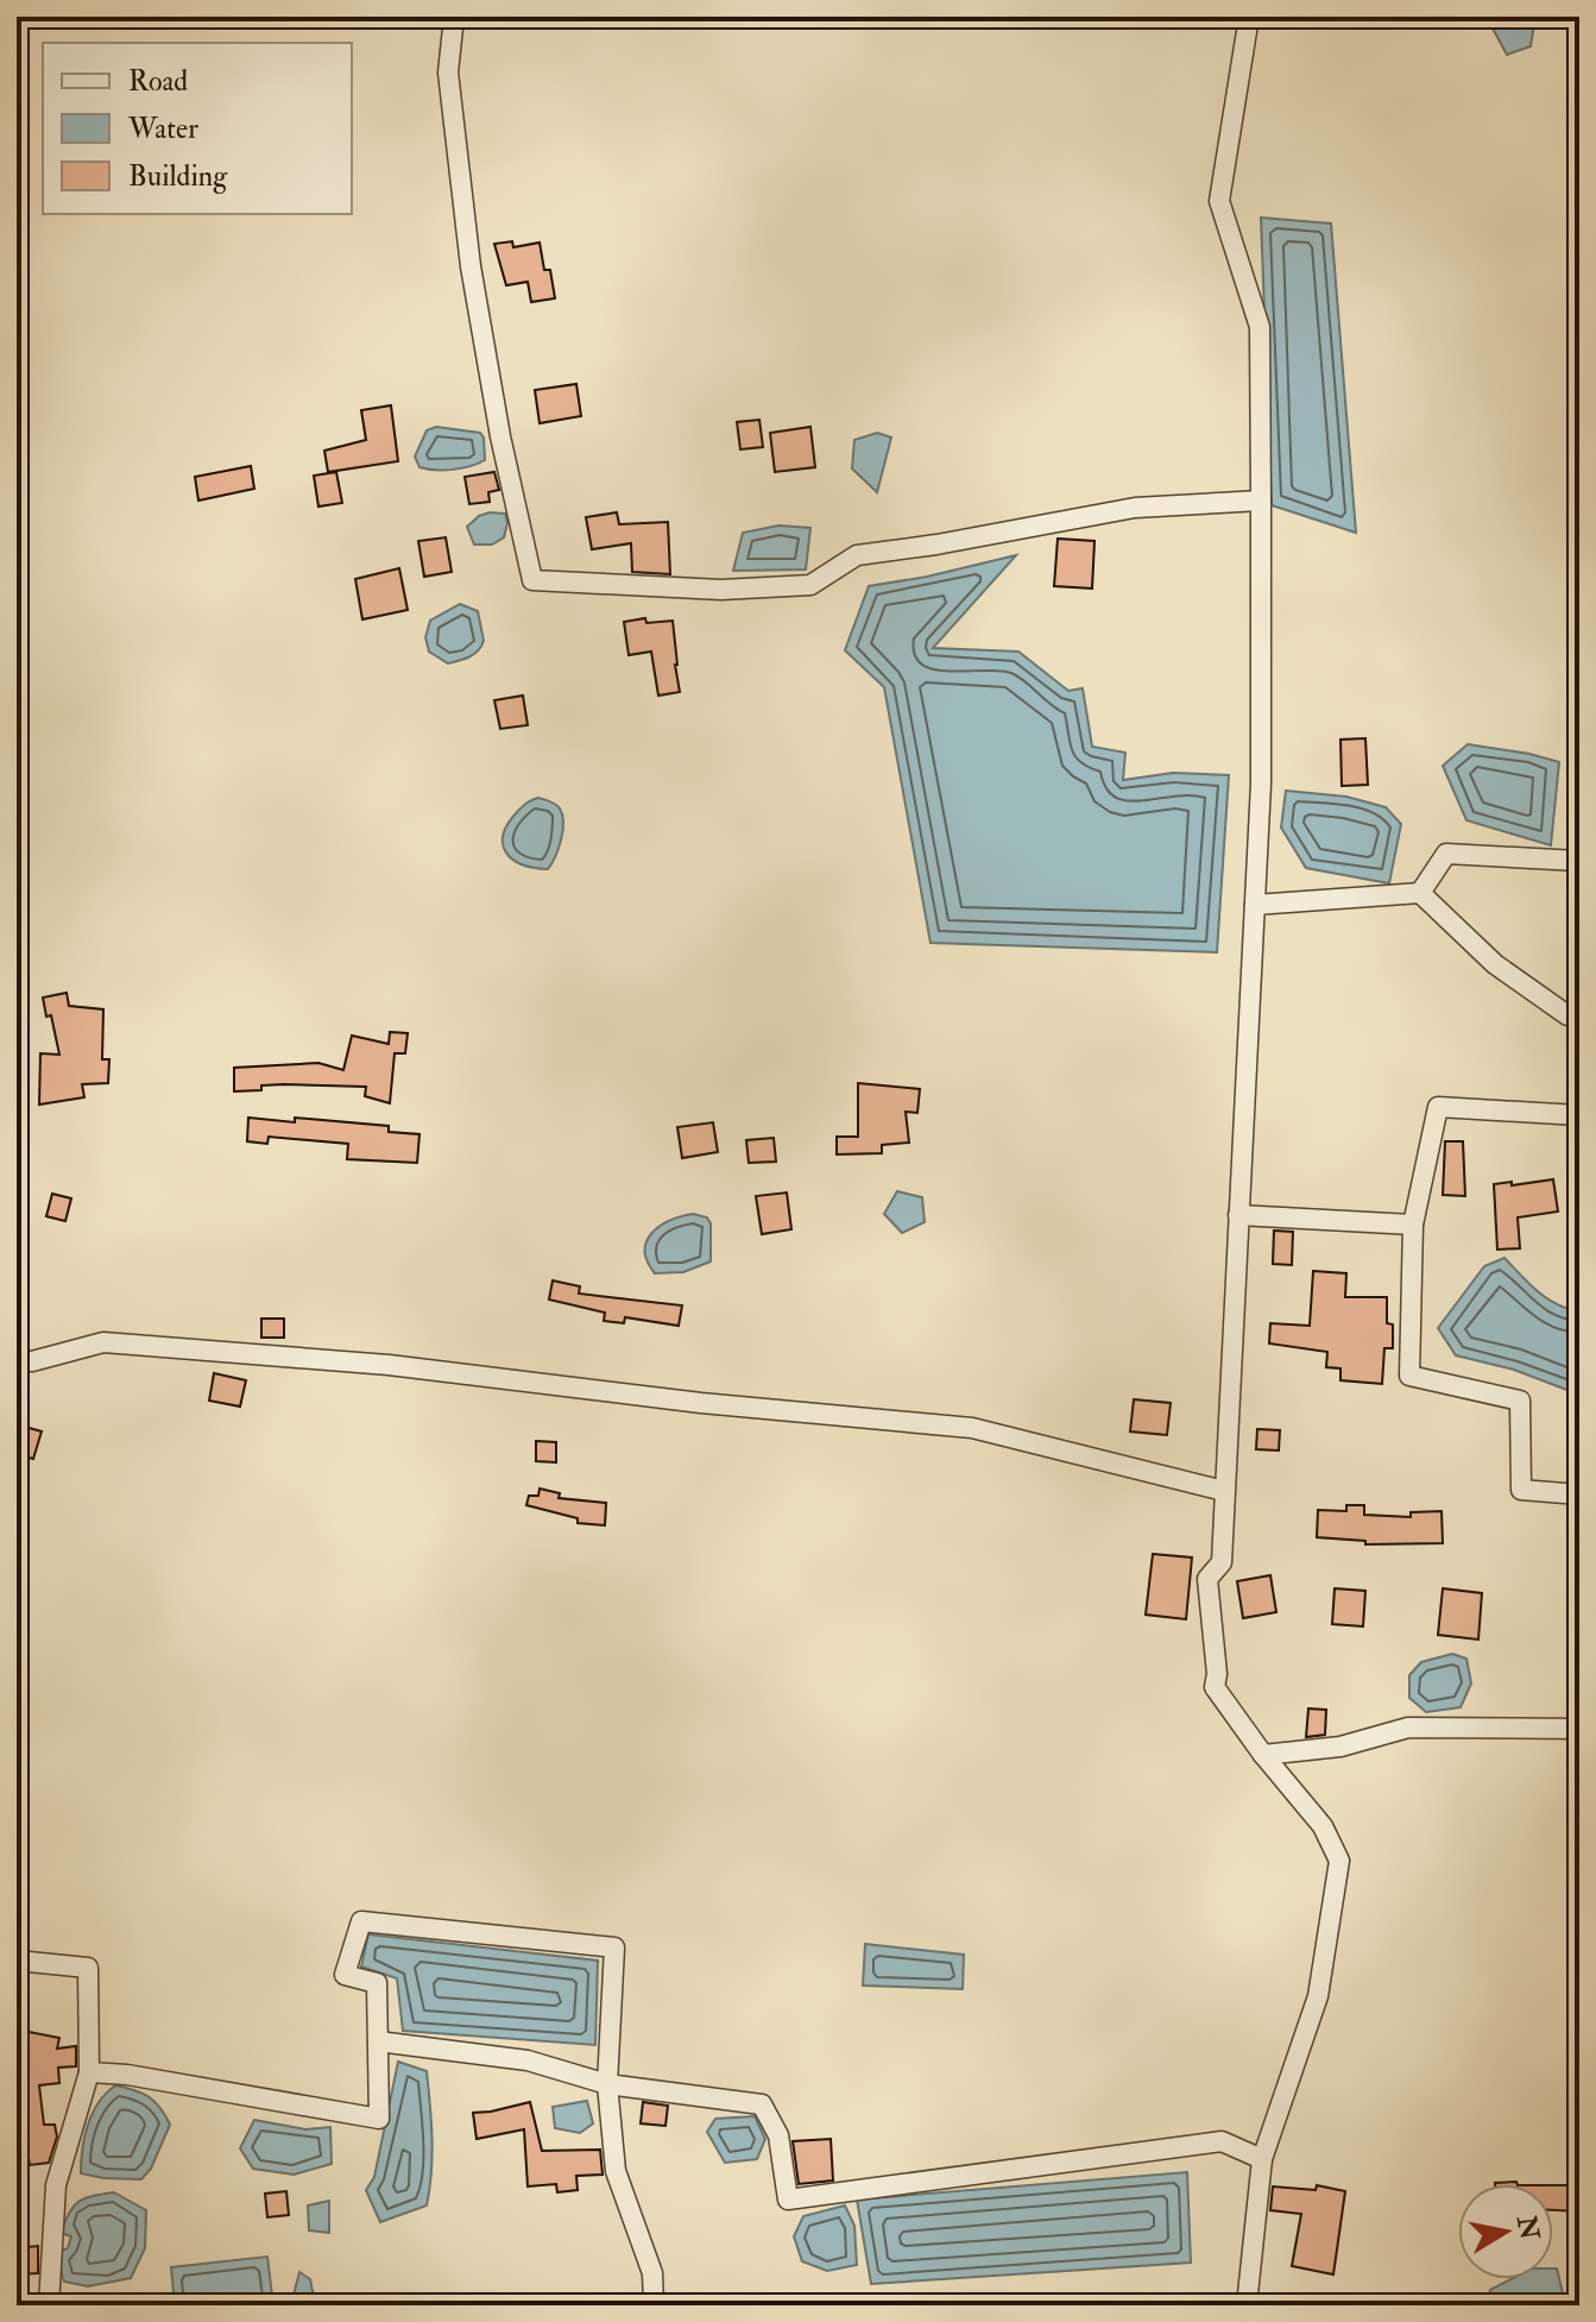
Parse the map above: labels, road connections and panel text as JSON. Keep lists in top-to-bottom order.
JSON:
{
  "legend": ["Road", "Water", "Building"],
  "north": "right"
}
